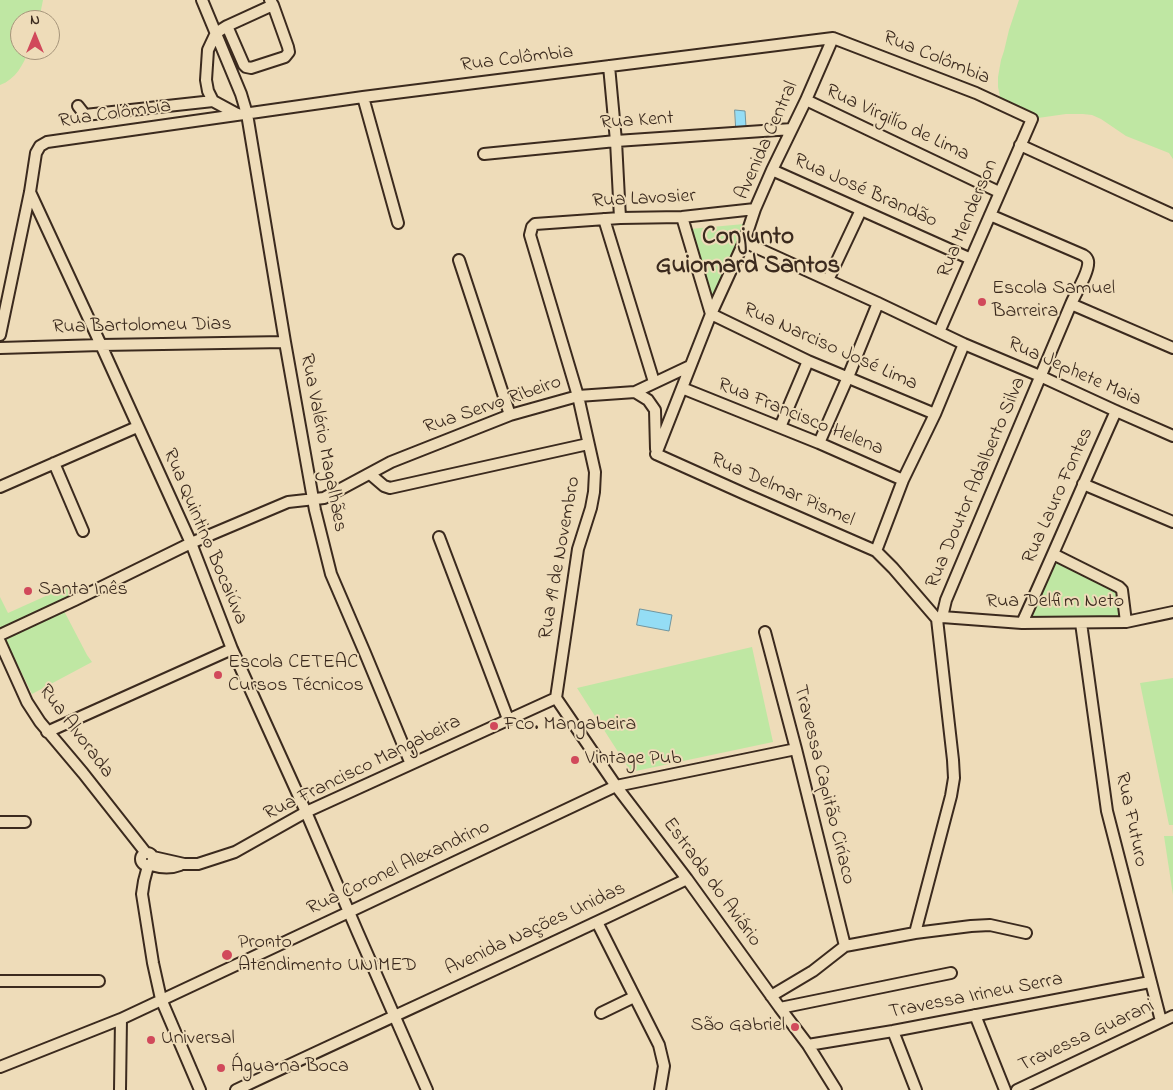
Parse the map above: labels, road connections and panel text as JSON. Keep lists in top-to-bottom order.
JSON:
{
  "streets": {
    "street": [
      "Rua Colômbia",
      "Rua Kent",
      "Rua Virgilío de Lima",
      "Avenida Central",
      "Rua José Brandão",
      "Rua Lavosier",
      "Rua Menderson",
      "Rua Bartolomeu Dias",
      "Rua Narciso José Lima",
      "Rua Jephete Maia",
      "Rua Servo Ribeiro",
      "Rua Francisco Helena",
      "Rua Valério Magalhães",
      "Rua Doutor Adalberto Silva",
      "Rua Delmar Pismel",
      "Rua Lauro Fontes",
      "Rua Quintino Bocaiúva",
      "Rua 19 de Novembro",
      "Rua Delfim Neto",
      "Rua Alvorada",
      "Rua Francisco Mangabeira",
      "Travessa Capitão Ciríaco",
      "Rua Futuro",
      "Rua Coronel Alexandrino",
      "Estrada do Aviário",
      "Avenida Nações Unidas",
      "Travessa Irineu Serra",
      "Travessa Guarani"
    ]
  },
  "crossings": [
    ["Rua Colômbia", "Avenida Central"],
    ["Rua Colômbia", "Rua Menderson"],
    ["Rua Colômbia", "Rua Valério Magalhães"],
    ["Rua Colômbia", "Rua Quintino Bocaiúva"],
    ["Rua Kent", "Avenida Central"],
    ["Rua Virgilío de Lima", "Avenida Central"],
    ["Rua Virgilío de Lima", "Rua Menderson"],
    ["Avenida Central", "Rua José Brandão"],
    ["Avenida Central", "Rua Lavosier"],
    ["Avenida Central", "Rua Narciso José Lima"],
    ["Avenida Central", "Rua Jephete Maia"],
    ["Avenida Central", "Rua Servo Ribeiro"],
    ["Avenida Central", "Rua Francisco Helena"],
    ["Avenida Central", "Rua Delmar Pismel"],
    ["Rua José Brandão", "Rua Menderson"],
    ["Rua Lavosier", "Rua 19 de Novembro"],
    ["Rua Menderson", "Rua Jephete Maia"],
    ["Rua Menderson", "Rua Doutor Adalberto Silva"],
    ["Rua Bartolomeu Dias", "Rua Valério Magalhães"],
    ["Rua Bartolomeu Dias", "Rua Quintino Bocaiúva"],
    ["Rua Jephete Maia", "Rua Doutor Adalberto Silva"],
    ["Rua Jephete Maia", "Rua Lauro Fontes"],
    ["Rua Servo Ribeiro", "Rua Valério Magalhães"],
    ["Rua Servo Ribeiro", "Rua Quintino Bocaiúva"],
    ["Rua Servo Ribeiro", "Rua 19 de Novembro"],
    ["Rua Valério Magalhães", "Rua Francisco Mangabeira"],
    ["Rua Doutor Adalberto Silva", "Rua Delmar Pismel"],
    ["Rua Doutor Adalberto Silva", "Rua Delfim Neto"],
    ["Rua Delmar Pismel", "Rua Delfim Neto"],
    ["Rua Lauro Fontes", "Rua Delfim Neto"],
    ["Rua Quintino Bocaiúva", "Rua Francisco Mangabeira"],
    ["Rua Quintino Bocaiúva", "Rua Coronel Alexandrino"],
    ["Rua Quintino Bocaiúva", "Avenida Nações Unidas"],
    ["Rua 19 de Novembro", "Rua Francisco Mangabeira"],
    ["Rua 19 de Novembro", "Estrada do Aviário"],
    ["Rua Delfim Neto", "Rua Futuro"],
    ["Rua Alvorada", "Rua Francisco Mangabeira"],
    ["Rua Francisco Mangabeira", "Estrada do Aviário"],
    ["Travessa Capitão Ciríaco", "Rua Coronel Alexandrino"],
    ["Rua Futuro", "Travessa Irineu Serra"],
    ["Rua Futuro", "Travessa Guarani"],
    ["Rua Coronel Alexandrino", "Estrada do Aviário"],
    ["Estrada do Aviário", "Avenida Nações Unidas"],
    ["Estrada do Aviário", "Travessa Irineu Serra"]
  ],
  "districts": ["Conjunto Guiomard Santos"],
  "places": [
    "Escola Samuel Barreira",
    "Santa Inês",
    "Escola CETEAC Cursos Técnicos",
    "Fco. Mangabeira",
    "Vintage Pub",
    "Pronto Atendimento UNIMED",
    "São Gabriel",
    "Universal",
    "Água na Boca"
  ],
  "north": "top"
}
